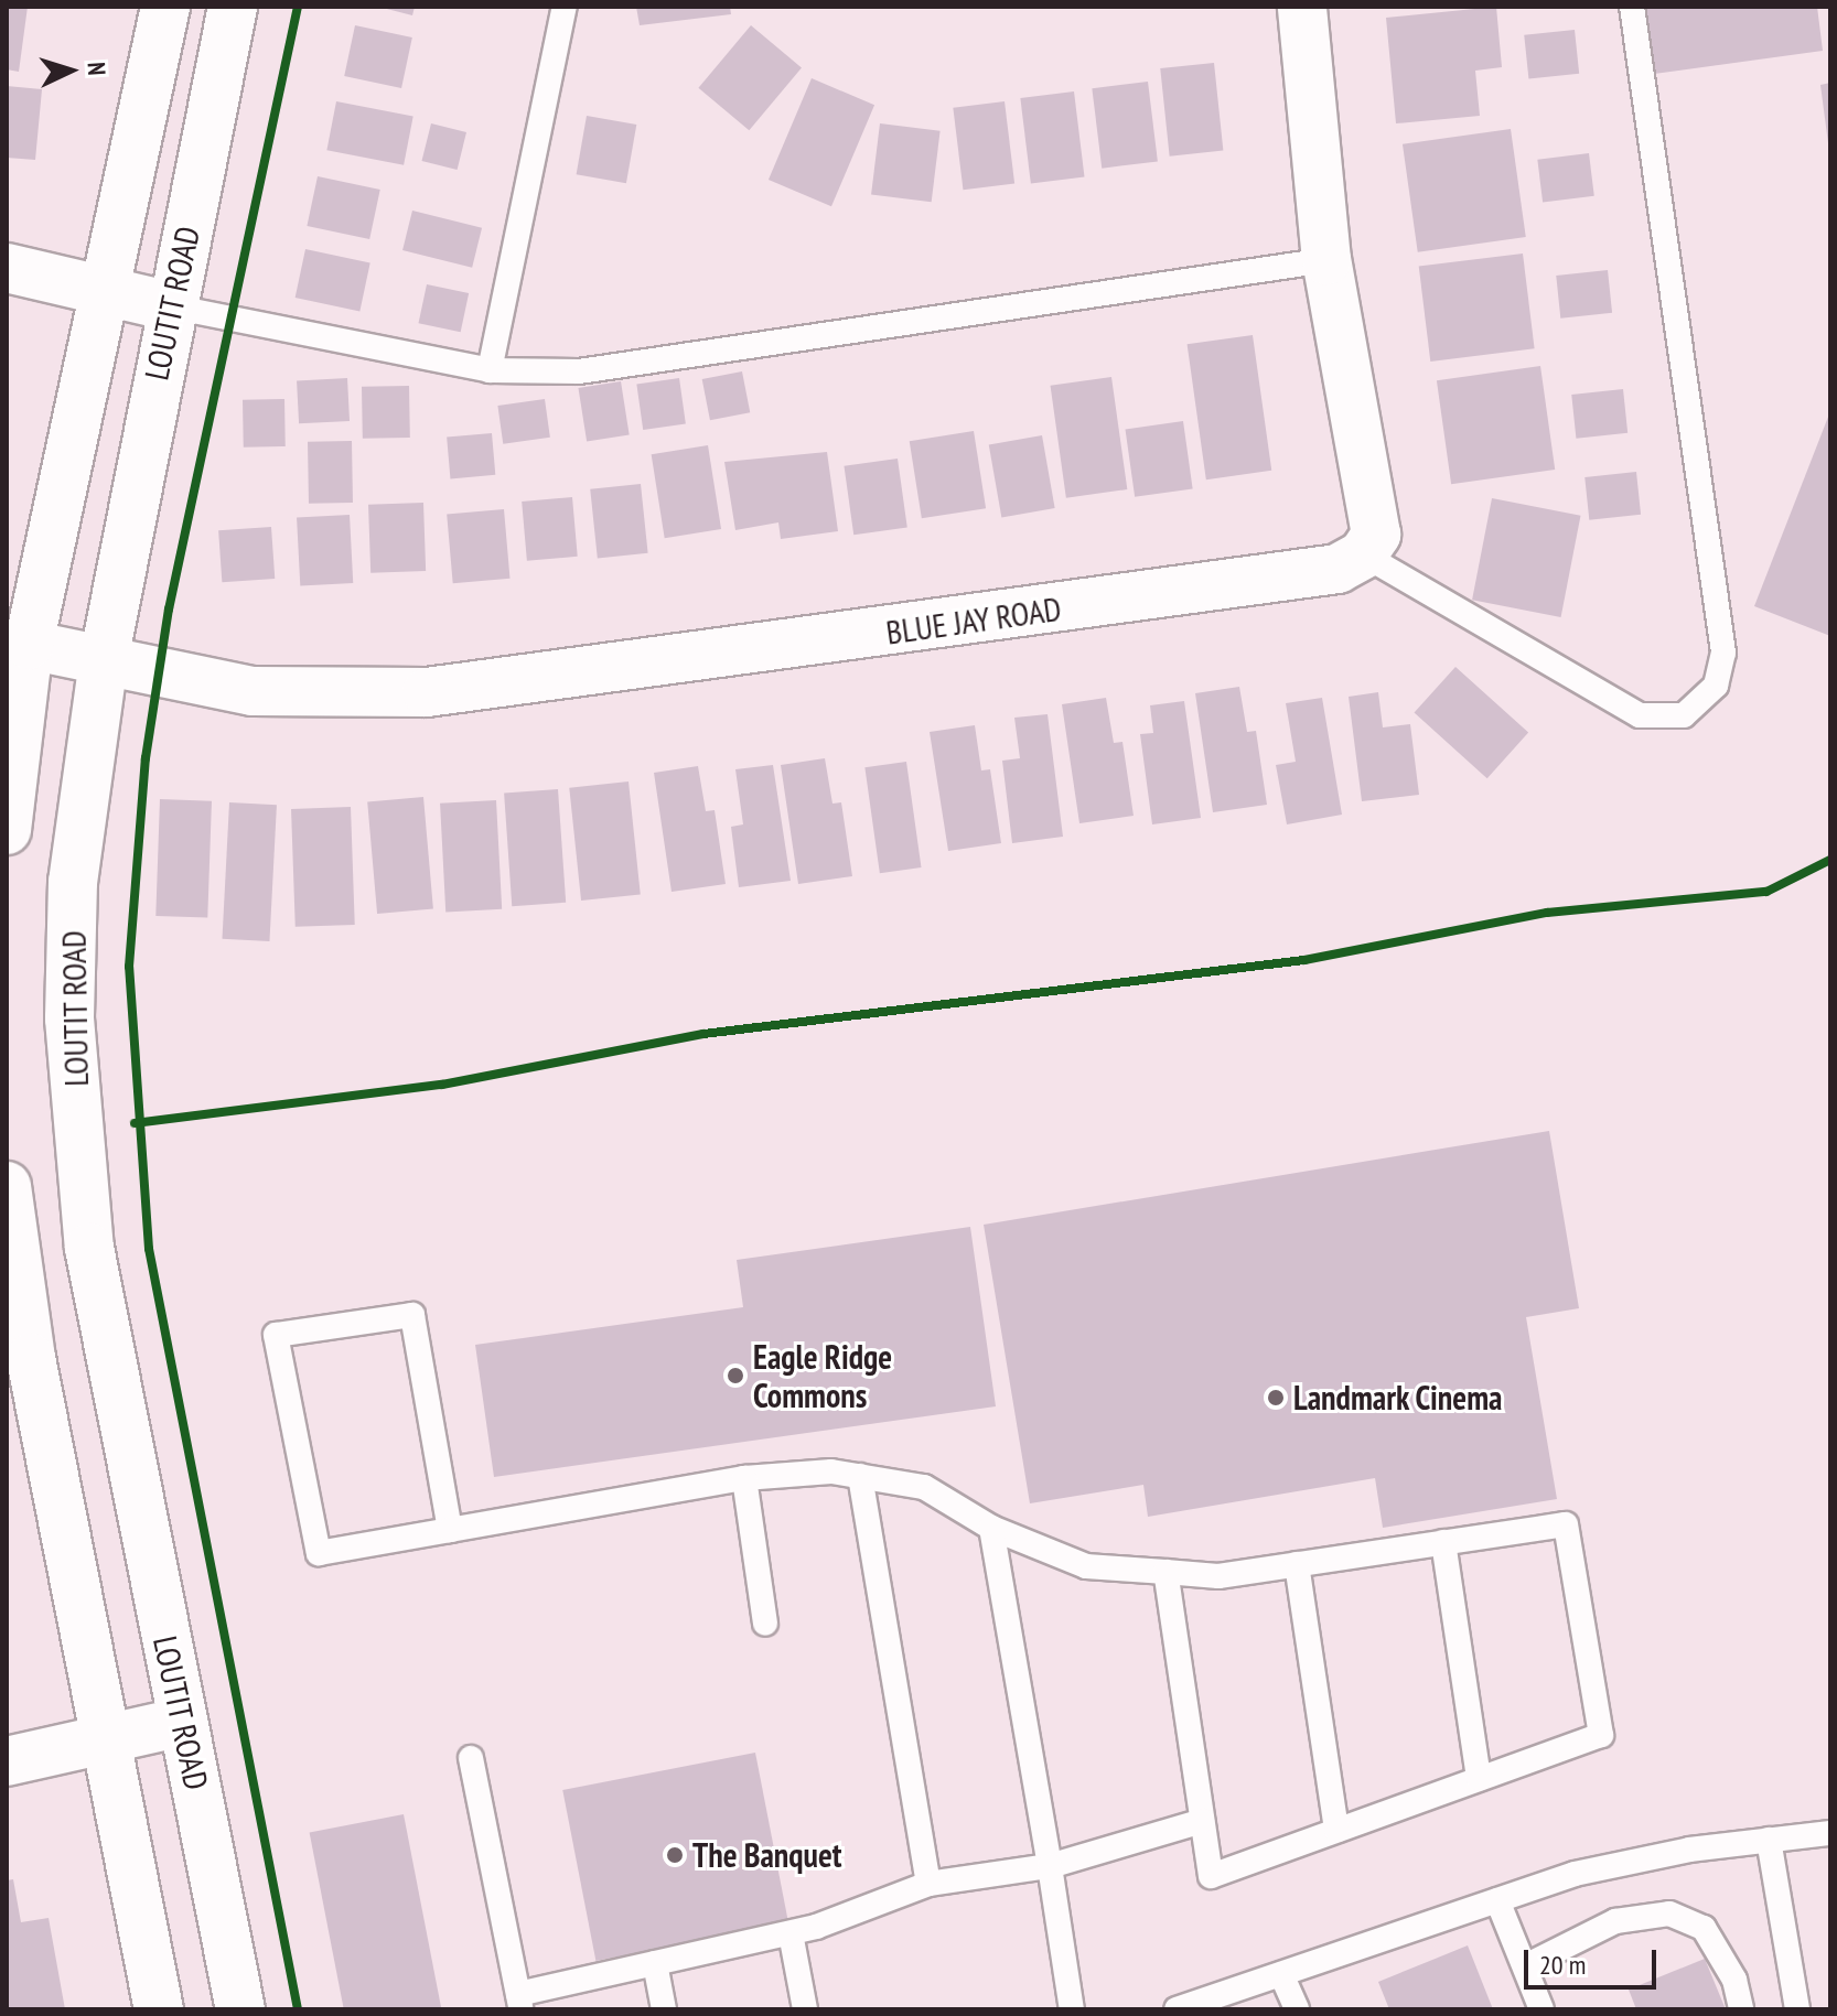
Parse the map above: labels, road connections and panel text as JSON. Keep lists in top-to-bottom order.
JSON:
{
  "streets": {
    "street": ["LOUTIT ROAD", "BLUE JAY ROAD"]
  },
  "crossings": [
    ["LOUTIT ROAD", "BLUE JAY ROAD"]
  ],
  "places": ["Eagle Ridge Commons", "Landmark Cinema", "The Banquet"],
  "scale_bar": "20 m",
  "north": "right"
}
